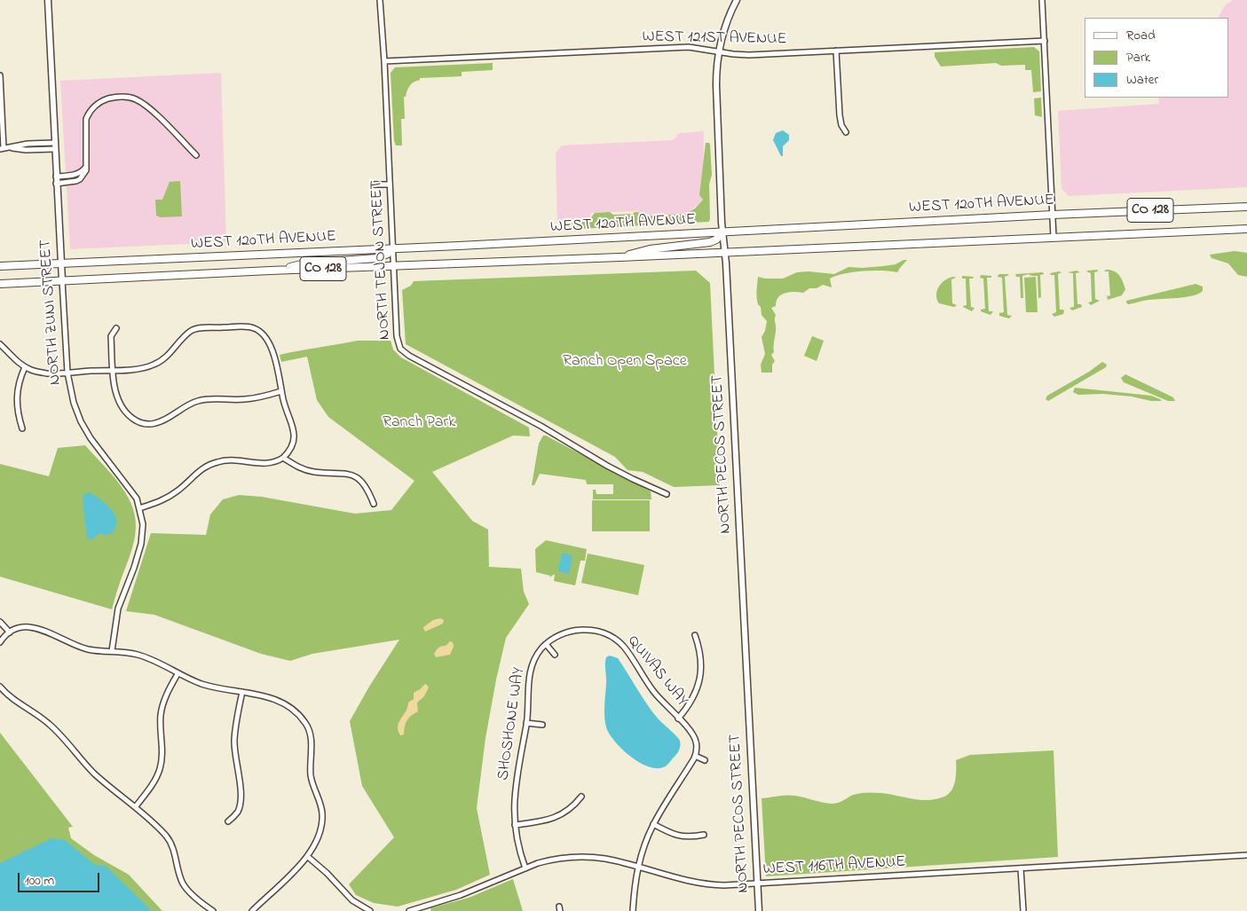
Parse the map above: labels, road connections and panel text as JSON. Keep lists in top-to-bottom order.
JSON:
{
  "streets": {
    "main road": ["WEST 120TH AVENUE", "CO 128"],
    "street": [
      "WEST 121ST AVENUE",
      "NORTH TEJON STREET",
      "NORTH ZUNI STREET",
      "NORTH PECOS STREET",
      "QUIVAS WAY",
      "SHOSHONE WAY",
      "WEST 116TH AVENUE"
    ]
  },
  "crossings": [
    ["WEST 121ST AVENUE", "NORTH TEJON STREET"],
    ["WEST 121ST AVENUE", "NORTH PECOS STREET"],
    ["WEST 120TH AVENUE", "NORTH TEJON STREET"],
    ["WEST 120TH AVENUE", "NORTH ZUNI STREET"],
    ["WEST 120TH AVENUE", "NORTH PECOS STREET"],
    ["NORTH PECOS STREET", "WEST 116TH AVENUE"],
    ["QUIVAS WAY", "SHOSHONE WAY"],
    ["SHOSHONE WAY", "WEST 116TH AVENUE"]
  ],
  "parks": ["Ranch Open Space", "Ranch Park"],
  "legend": ["Road", "Park", "Water"],
  "scale_bar": "100 m"
}
